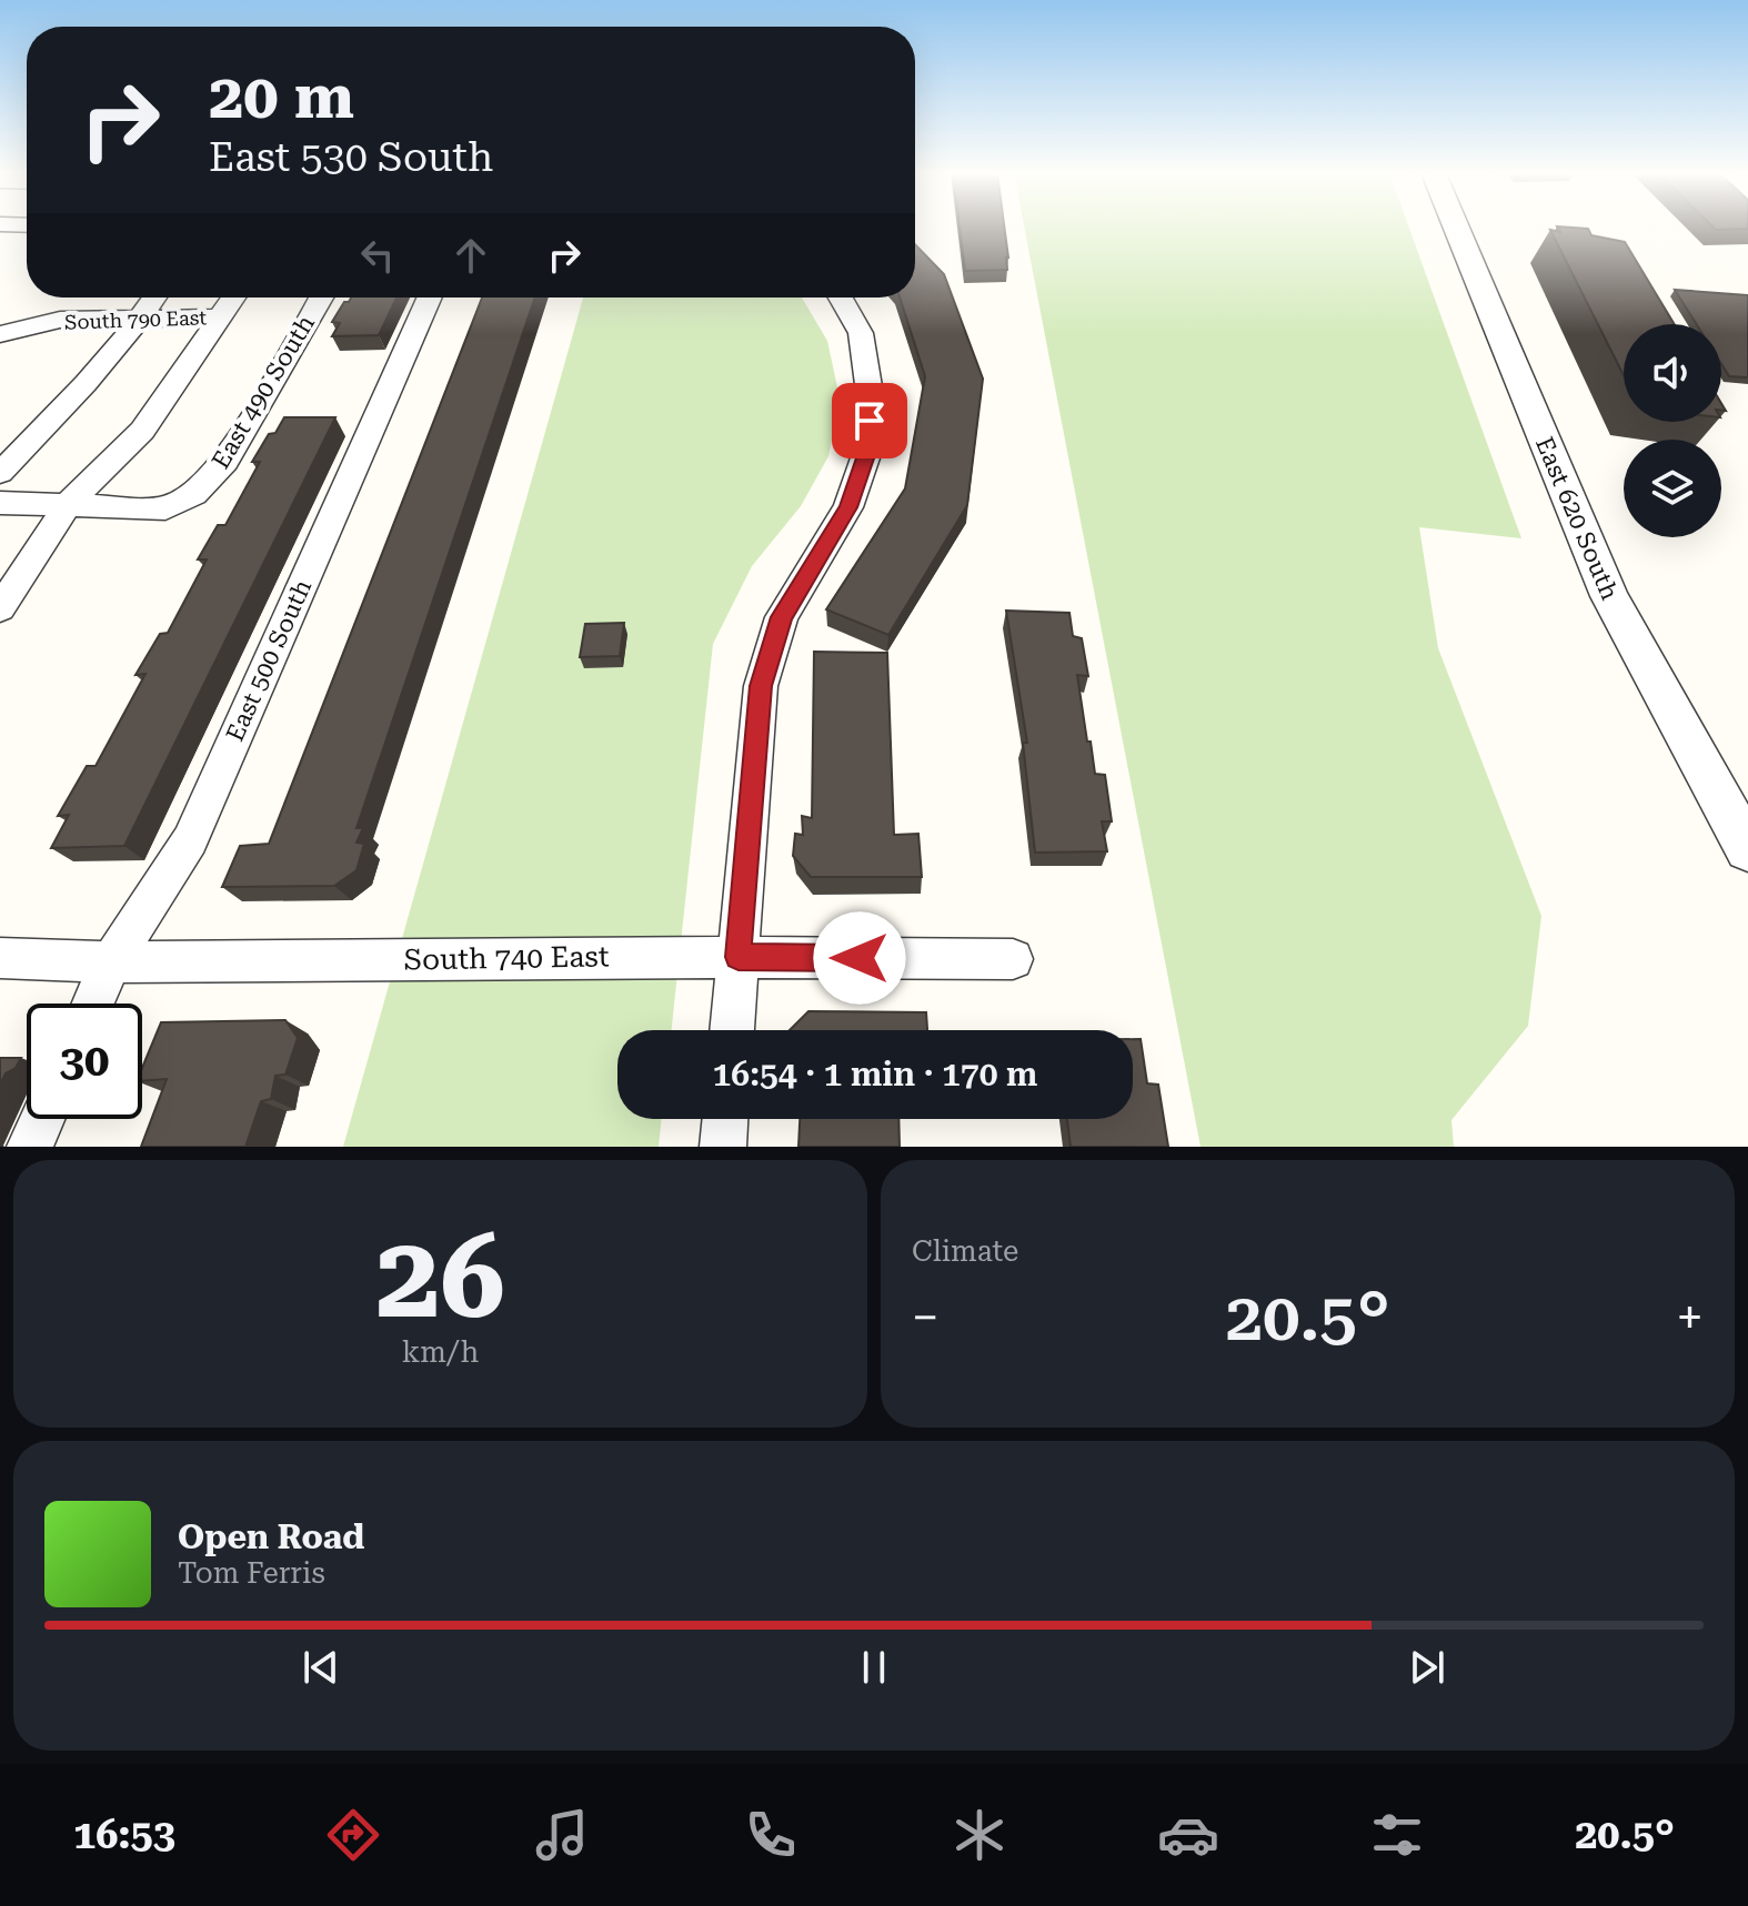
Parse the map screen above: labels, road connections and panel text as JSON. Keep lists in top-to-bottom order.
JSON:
{
  "streets": {
    "street": [
      "South 790 East",
      "East 490 South",
      "East 620 South",
      "East 500 South",
      "South 740 East"
    ]
  },
  "crossings": [
    ["East 500 South", "South 740 East"]
  ],
  "page": {
    "turn": ["20 m", "East 530 South"],
    "limit": "30",
    "trip": "16:54 · 1 min · 170 m",
    "tile": [
      ["26", "km/h"],
      "Climate"
    ],
    "heat": ["−", "20.5°", "+"],
    "song": ["Open Road", "Tom Ferris"],
    "tabs": ["16:53", "20.5°"]
  }
}
